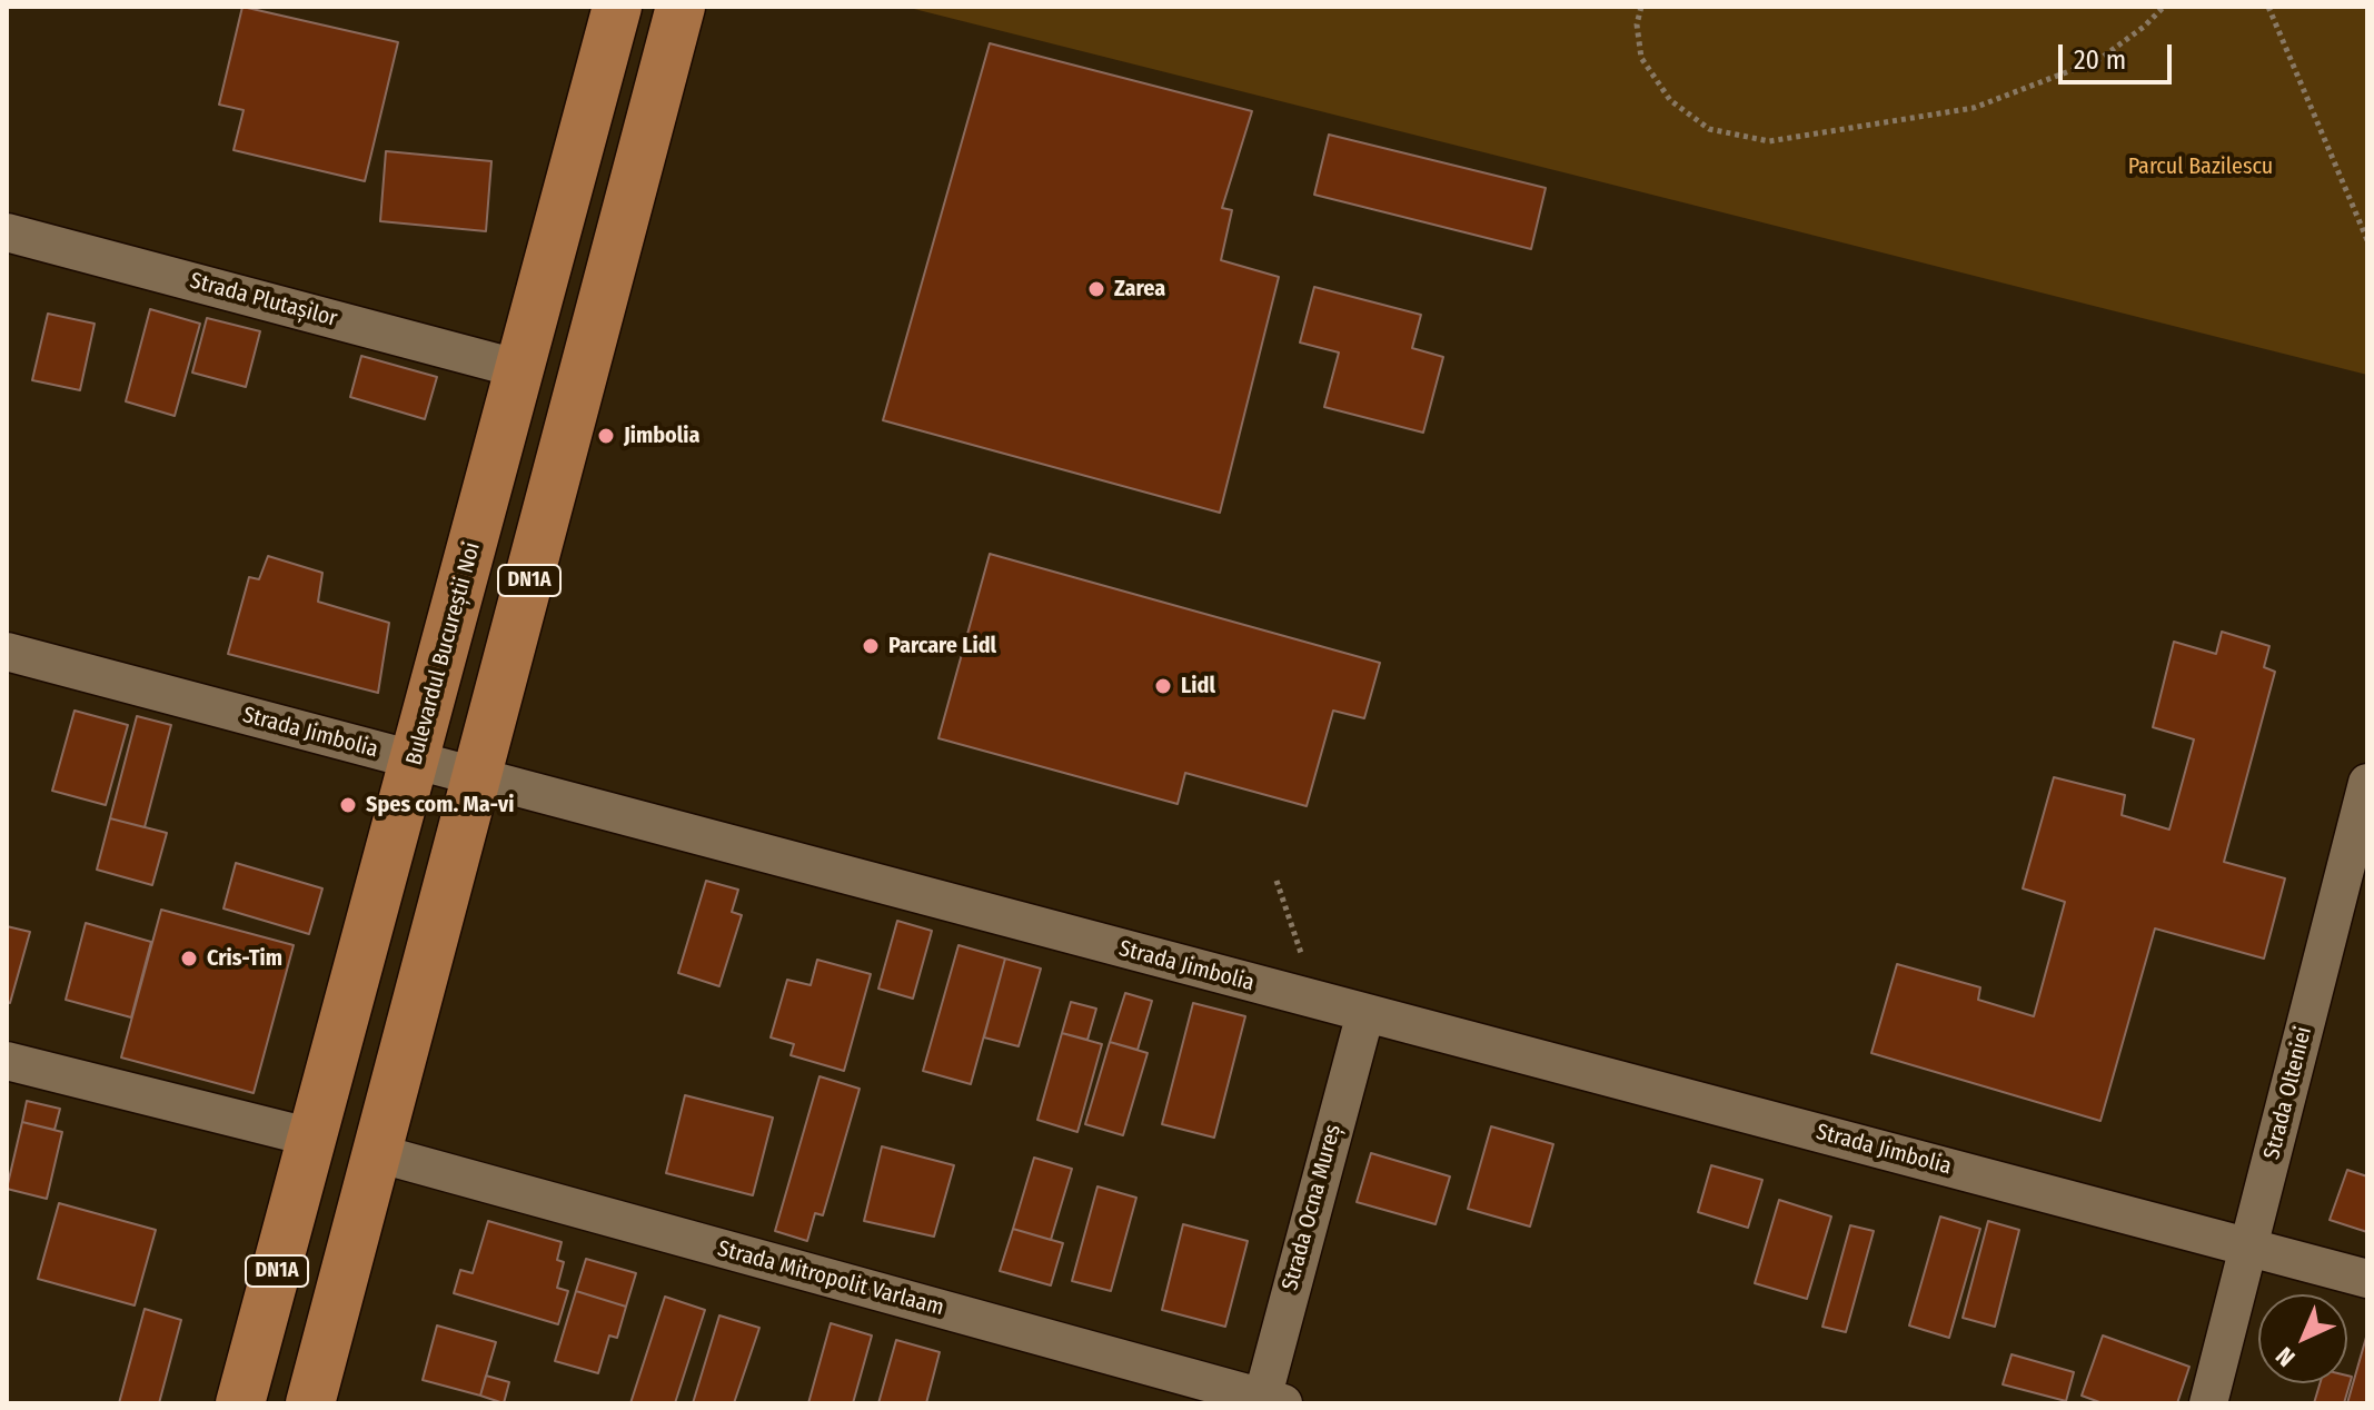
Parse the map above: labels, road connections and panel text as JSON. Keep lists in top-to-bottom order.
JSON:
{
  "streets": {
    "main road": ["DN1A", "Bulevardul Bucureștii Noi"],
    "street": [
      "Strada Plutașilor",
      "Strada Jimbolia",
      "Strada Olteniei",
      "Strada Ocna Mureș",
      "Strada Mitropolit Varlaam"
    ]
  },
  "crossings": [
    ["Strada Plutașilor", "Bulevardul Bucureștii Noi"],
    ["DN1A", "Strada Jimbolia"],
    ["DN1A", "Strada Mitropolit Varlaam"],
    ["Bulevardul Bucureștii Noi", "Strada Jimbolia"],
    ["Strada Jimbolia", "Strada Olteniei"],
    ["Strada Jimbolia", "Strada Ocna Mureș"],
    ["Strada Ocna Mureș", "Strada Mitropolit Varlaam"]
  ],
  "parks": ["Parcul Bazilescu"],
  "places": [
    "Zarea",
    "Jimbolia",
    "Parcare Lidl",
    "Lidl",
    "Spes com. Ma-vi",
    "Cris-Tim"
  ],
  "scale_bar": "20 m",
  "north": "bottom left"
}
